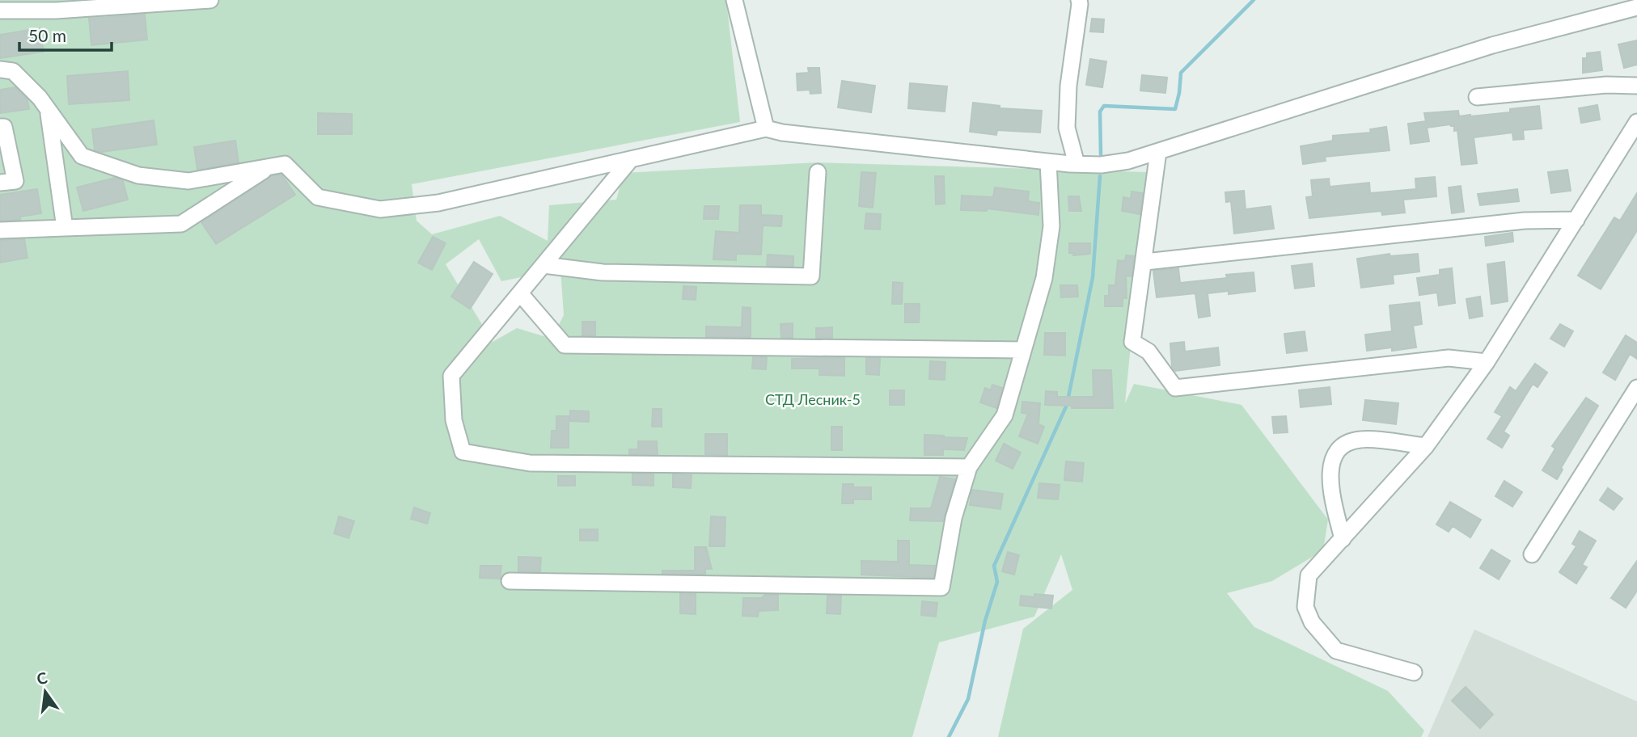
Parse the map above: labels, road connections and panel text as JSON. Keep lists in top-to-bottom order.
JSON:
{
  "parks": ["СТД Лесник-5"],
  "scale_bar": "50 m",
  "north": "top"
}
